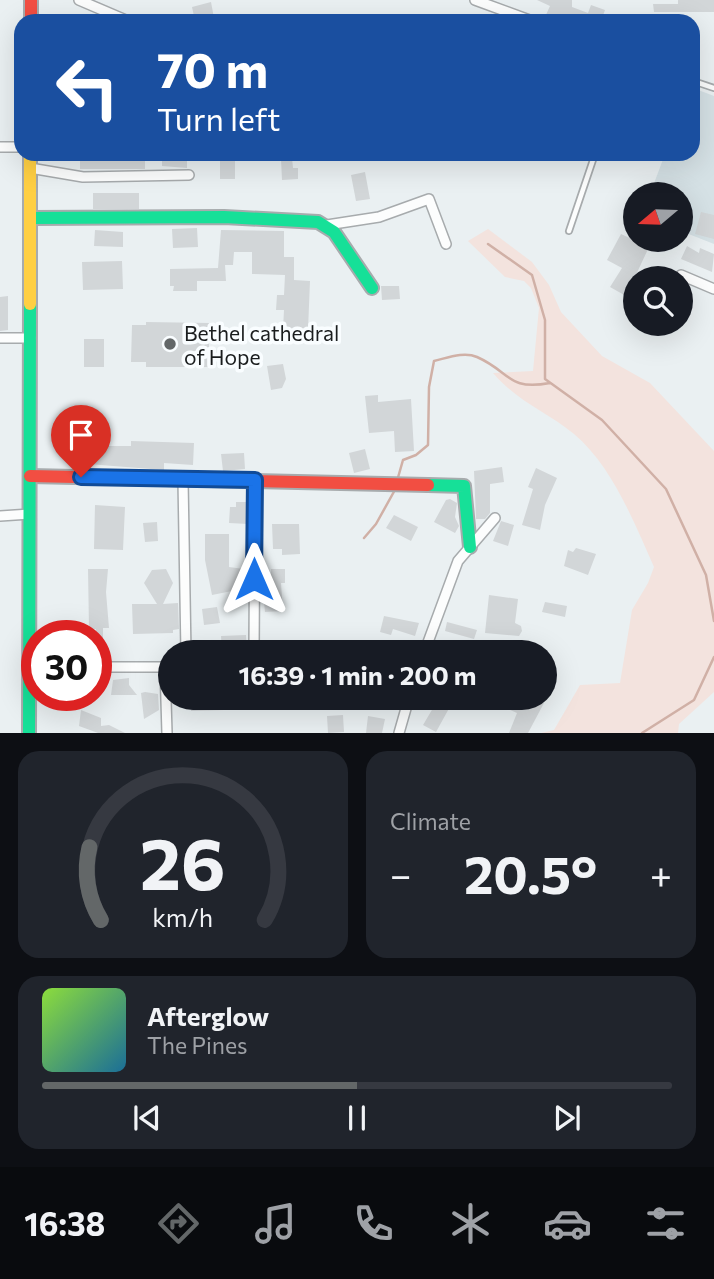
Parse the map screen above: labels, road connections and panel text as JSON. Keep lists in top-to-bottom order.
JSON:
{
  "places": ["Bethel cathedral of Hope"],
  "north": "left",
  "page": {
    "turn": ["70 m", "Turn left"],
    "limit": "30",
    "trip": "16:39 · 1 min · 200 m",
    "tile": "Climate",
    "heat": ["−", "20.5°", "+"],
    "song": ["Afterglow", "The Pines"],
    "tabs": "16:38",
    "gauge": ["26", "km/h"]
  }
}
